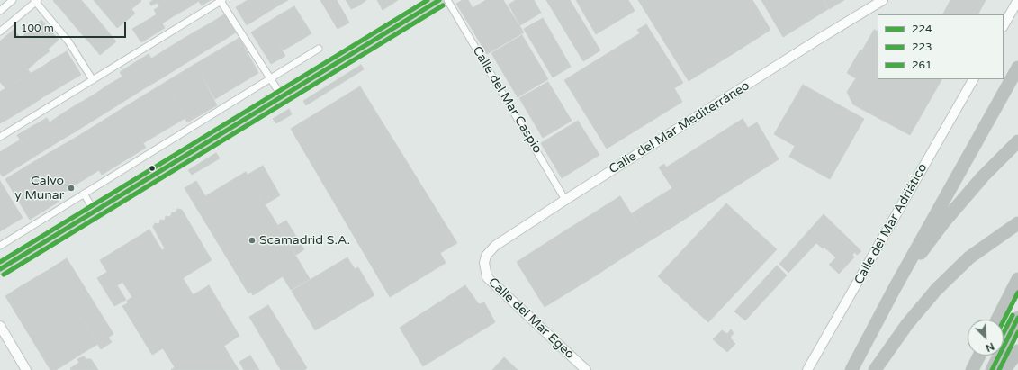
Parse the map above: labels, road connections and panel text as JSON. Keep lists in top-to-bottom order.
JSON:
{
  "streets": {
    "street": [
      "Calle del Mar Caspio",
      "Calle del Mar Mediterráneo",
      "Calle del Mar Adriático",
      "Calle del Mar Egeo"
    ]
  },
  "crossings": [
    ["Calle del Mar Caspio", "Calle del Mar Mediterráneo"],
    ["Calle del Mar Mediterráneo", "Calle del Mar Egeo"]
  ],
  "places": ["Calvo y Munar", "Scamadrid S.A."],
  "lines": ["transit line 224", "transit line 261", "transit line 223"],
  "legend": ["224", "223", "261"],
  "scale_bar": "100 m",
  "north": "bottom right"
}
